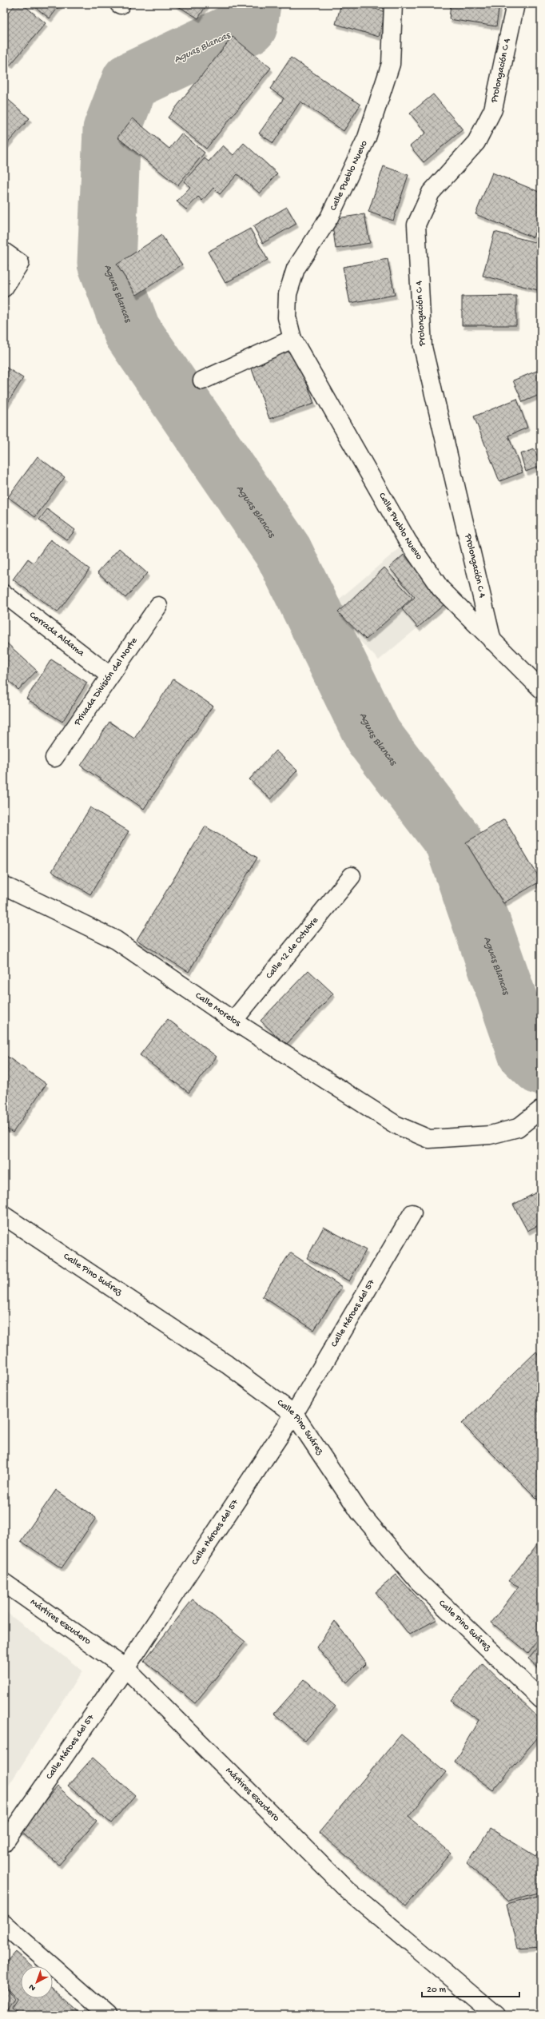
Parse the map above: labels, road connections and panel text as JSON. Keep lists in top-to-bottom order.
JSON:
{
  "streets": {
    "street": [
      "Prolongación C 4",
      "Calle Pueblo Nuevo",
      "Cerrada Aldama",
      "Privada División del Norte",
      "Calle 12 de Octubre",
      "Calle Morelos",
      "Calle Pino Suárez",
      "Calle Héroes del 57",
      "Mártires Escudero"
    ]
  },
  "crossings": [
    ["Prolongación C 4", "Calle Pueblo Nuevo"],
    ["Cerrada Aldama", "Privada División del Norte"],
    ["Calle 12 de Octubre", "Calle Morelos"],
    ["Calle Pino Suárez", "Calle Héroes del 57"],
    ["Calle Héroes del 57", "Mártires Escudero"]
  ],
  "water": ["Aguas Blancas"],
  "scale_bar": "20 m",
  "north": "bottom left"
}
